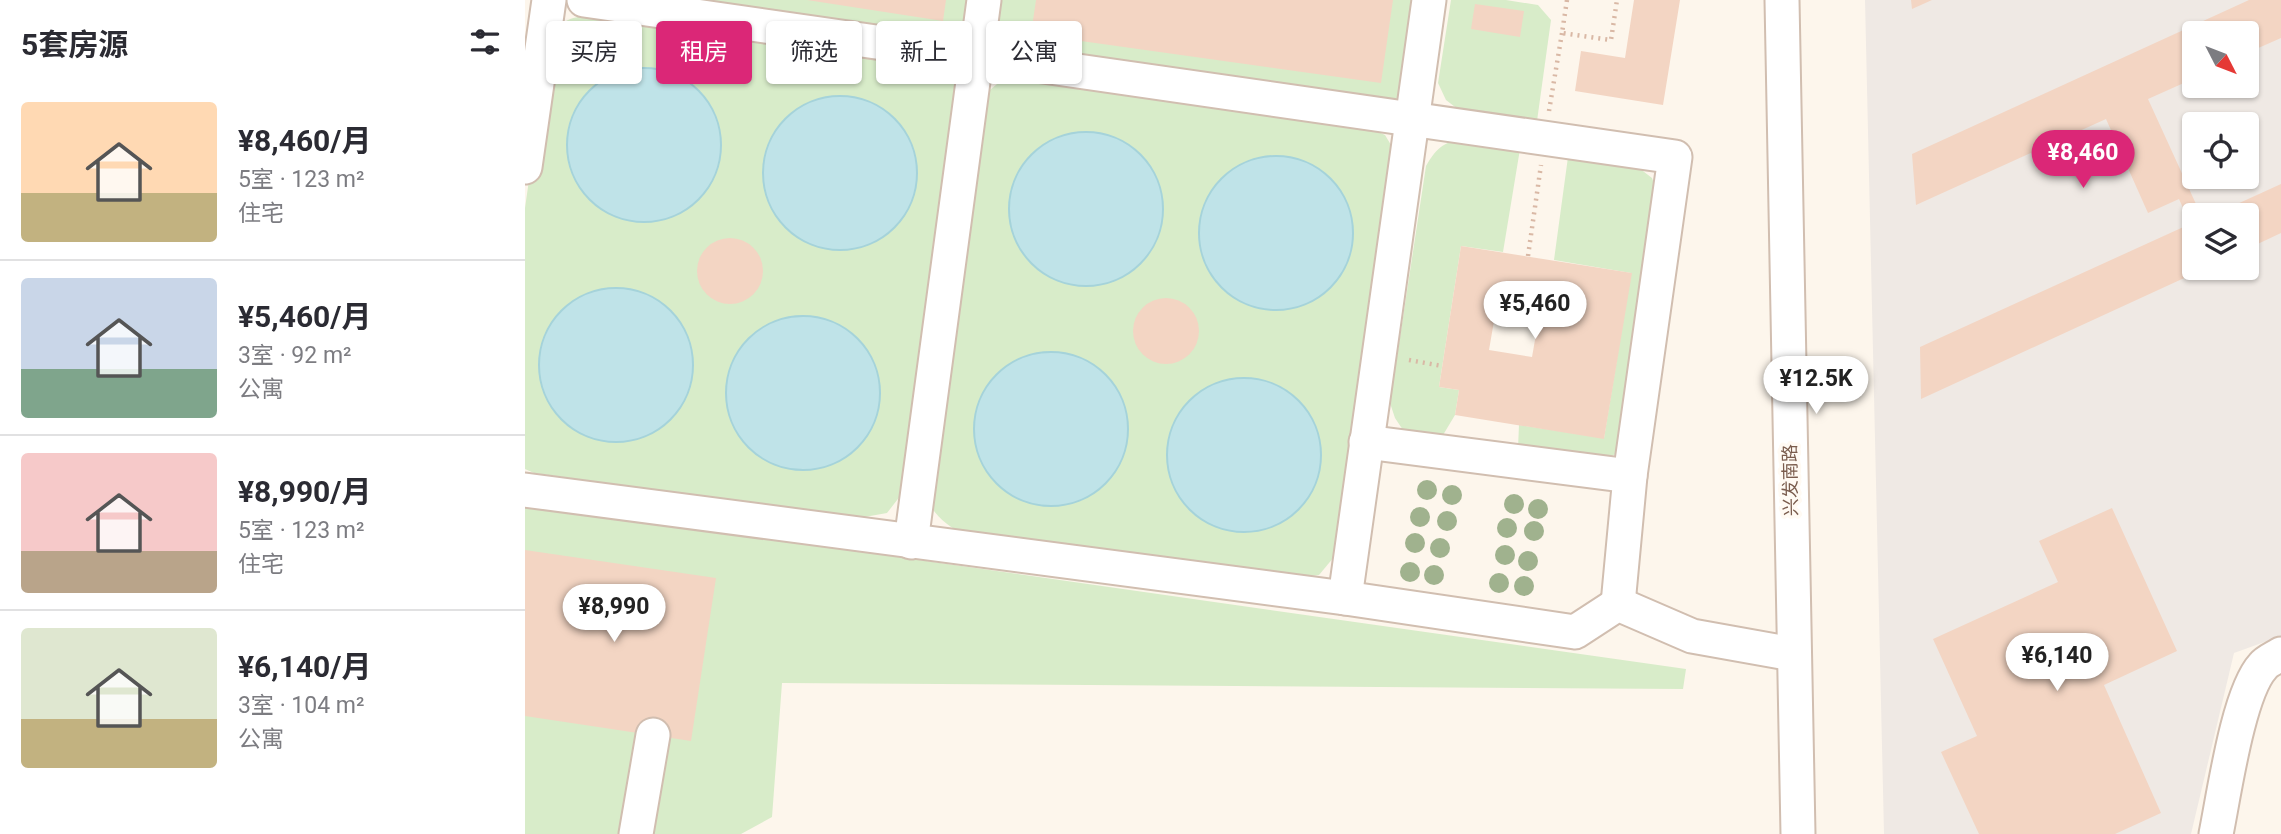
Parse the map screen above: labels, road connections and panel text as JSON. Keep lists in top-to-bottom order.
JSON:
{
  "streets": {
    "street": ["兴发南路"]
  },
  "north": "bottom right",
  "page": {
    "heading": "5套房源",
    "chip": [
      "买房",
      "租房",
      "筛选",
      "新上",
      "公寓"
    ],
    "list": [
      {
        "name": "¥8,460/月",
        "note": "5室 · 123 m² · 住宅"
      },
      {
        "name": "¥5,460/月",
        "note": "3室 · 92 m² · 公寓"
      },
      {
        "name": "¥8,990/月",
        "note": "5室 · 123 m² · 住宅"
      },
      {
        "name": "¥6,140/月",
        "note": "3室 · 104 m² · 公寓"
      }
    ],
    "price": [
      "¥8,460",
      "¥5,460",
      "¥12.5K",
      "¥8,990",
      "¥6,140"
    ]
  }
}
